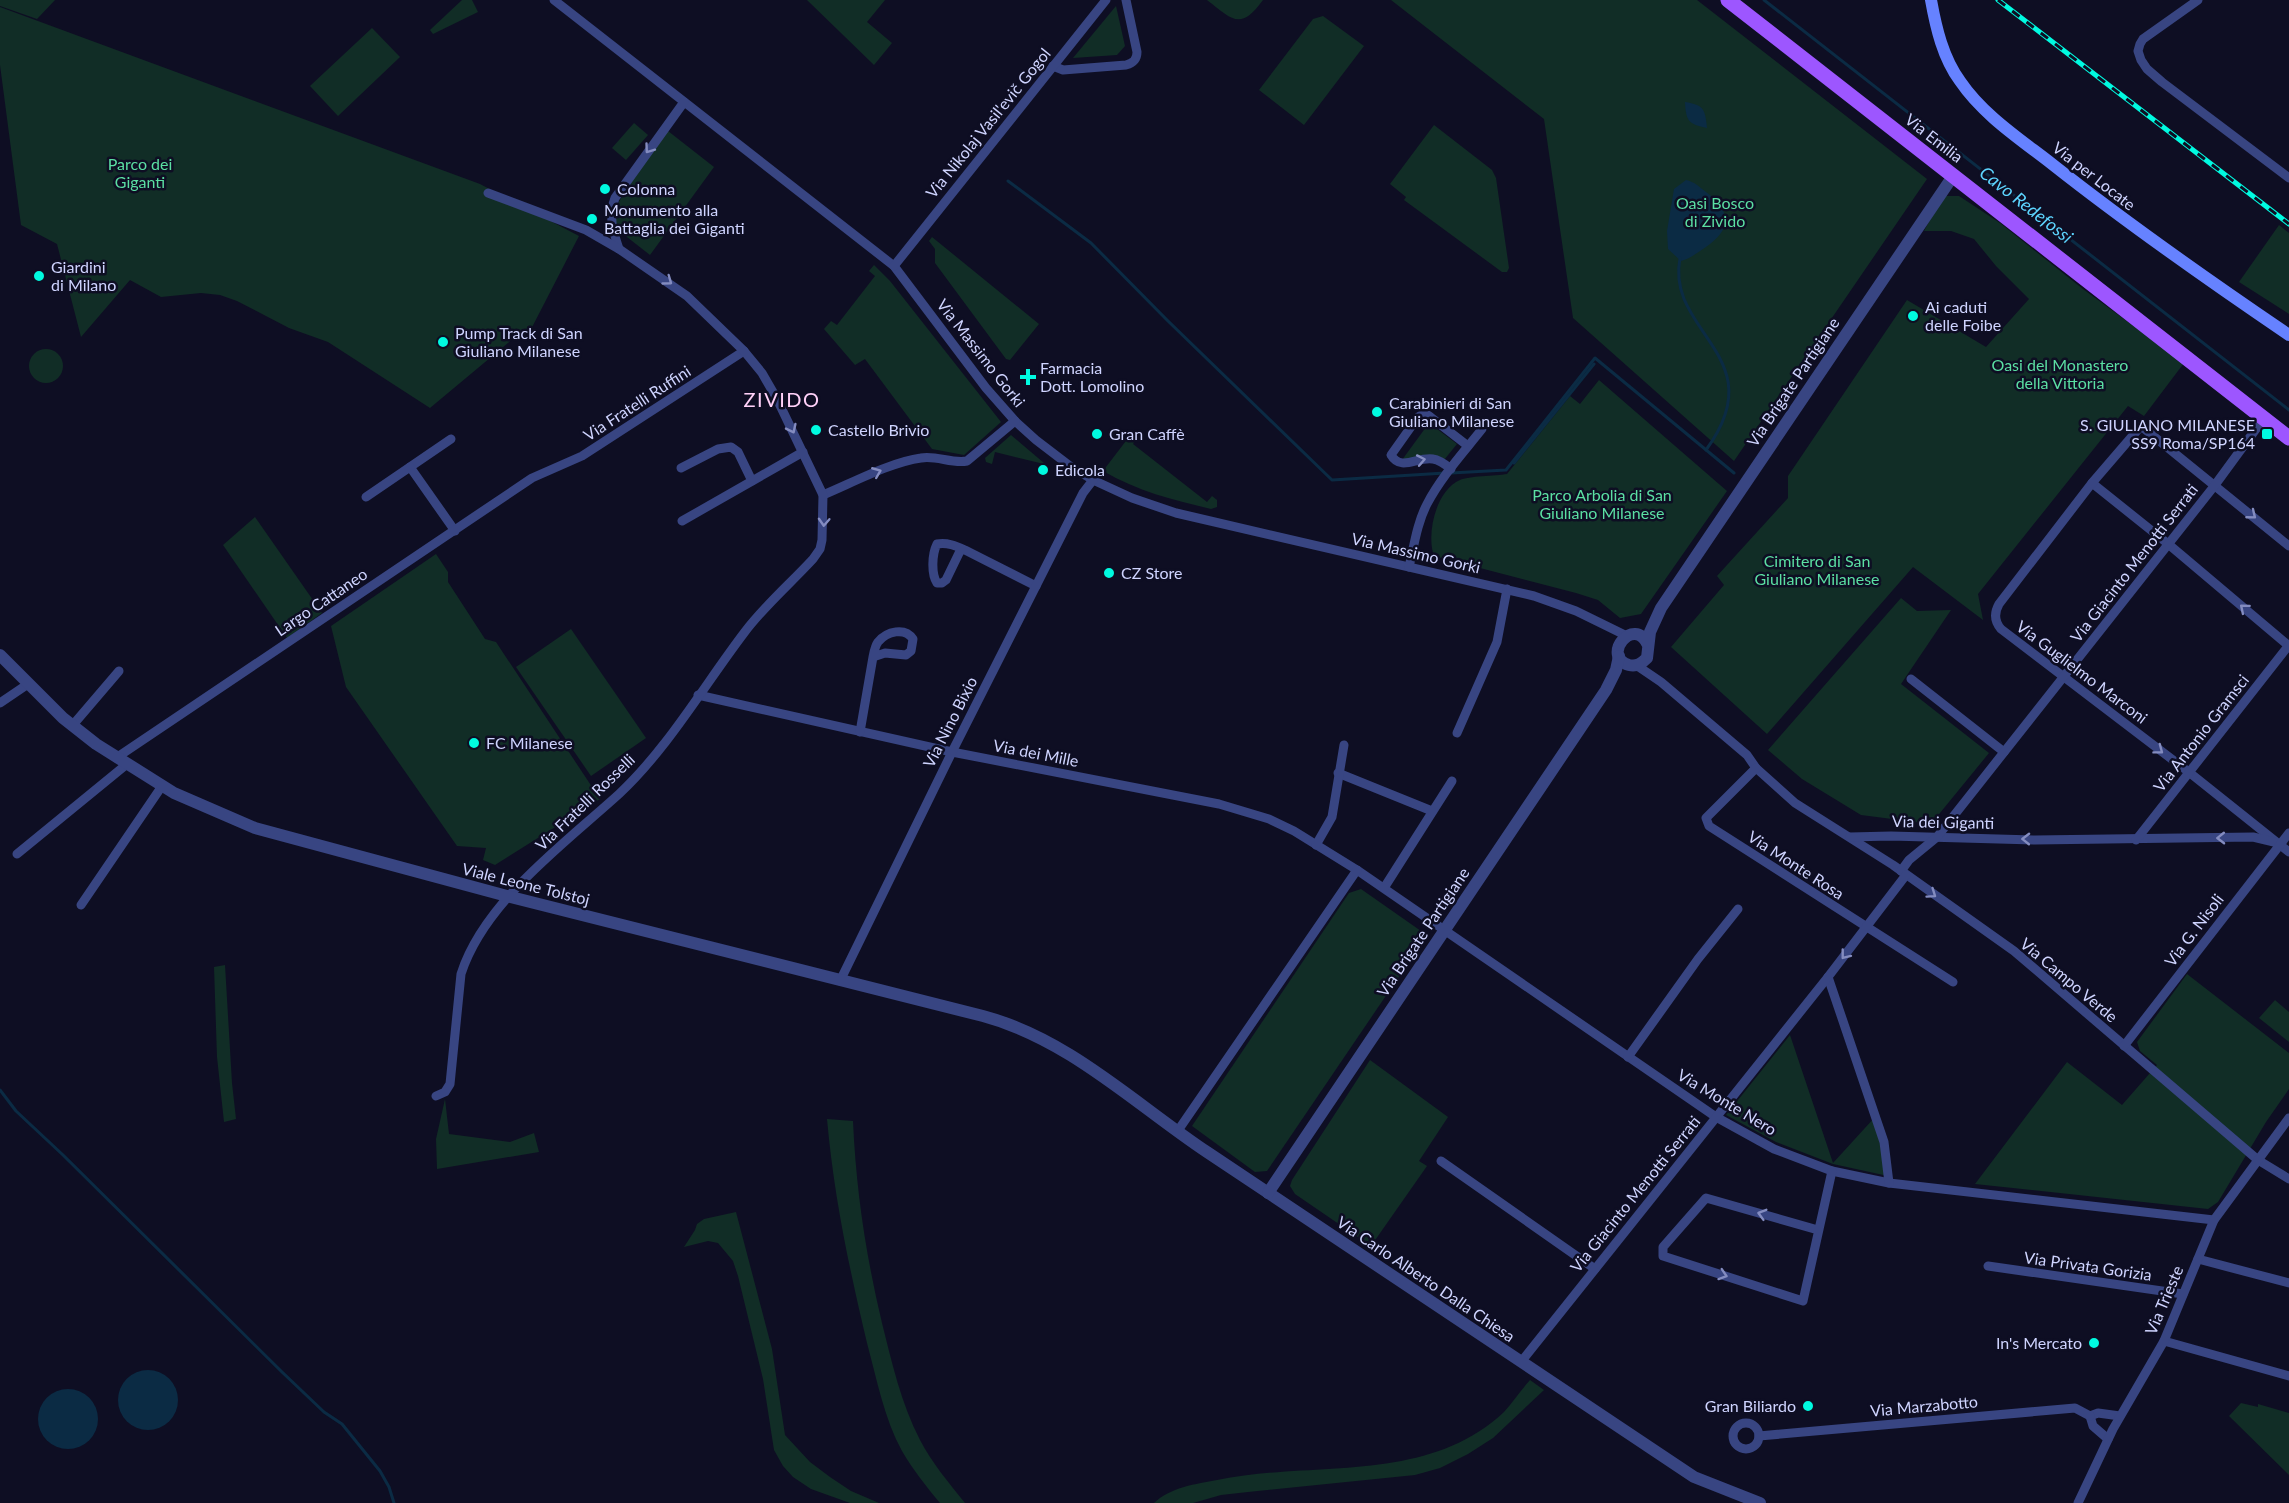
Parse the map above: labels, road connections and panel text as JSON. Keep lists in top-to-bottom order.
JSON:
{
  "streets": {
    "main road": ["Via Emilia", "Via per Locate"],
    "street": [
      "Via Nikolaj Vasil'evič Gogol",
      "Via Massimo Gorki",
      "Via Brigate Partigiane",
      "Via Fratelli Ruffini",
      "Via Giacinto Menotti Serrati",
      "Largo Cattaneo",
      "Via Guglielmo Marconi",
      "Via Nino Bixio",
      "Via Antonio Gramsci",
      "Via dei Mille",
      "Via Fratelli Rosselli",
      "Via dei Giganti",
      "Via Monte Rosa",
      "Viale Leone Tolstoj",
      "Via G. Nisoli",
      "Via Campo Verde",
      "Via Monte Nero",
      "Via Privata Gorizia",
      "Via Carlo Alberto Dalla Chiesa",
      "Via Trieste",
      "Via Marzabotto"
    ]
  },
  "crossings": [
    ["Via Nikolaj Vasil'evič Gogol", "Via Massimo Gorki"],
    ["Via Emilia", "Via Brigate Partigiane"],
    ["Via Emilia", "Via Giacinto Menotti Serrati"],
    ["Via Massimo Gorki", "Via Brigate Partigiane"],
    ["Via Massimo Gorki", "Via Nino Bixio"],
    ["Via Brigate Partigiane", "Via dei Mille"],
    ["Via Brigate Partigiane", "Via Monte Nero"],
    ["Via Brigate Partigiane", "Via Carlo Alberto Dalla Chiesa"],
    ["Via Fratelli Ruffini", "Largo Cattaneo"],
    ["Via Giacinto Menotti Serrati", "Via Guglielmo Marconi"],
    ["Via Giacinto Menotti Serrati", "Via dei Giganti"],
    ["Via Giacinto Menotti Serrati", "Via Monte Rosa"],
    ["Via Giacinto Menotti Serrati", "Via Campo Verde"],
    ["Via Giacinto Menotti Serrati", "Via Monte Nero"],
    ["Via Giacinto Menotti Serrati", "Via Carlo Alberto Dalla Chiesa"],
    ["Largo Cattaneo", "Viale Leone Tolstoj"],
    ["Via Guglielmo Marconi", "Via Antonio Gramsci"],
    ["Via Guglielmo Marconi", "Via dei Giganti"],
    ["Via Guglielmo Marconi", "Via G. Nisoli"],
    ["Via Nino Bixio", "Via dei Mille"],
    ["Via Nino Bixio", "Viale Leone Tolstoj"],
    ["Via Antonio Gramsci", "Via dei Giganti"],
    ["Via dei Mille", "Via Fratelli Rosselli"],
    ["Via dei Mille", "Via Monte Nero"],
    ["Via Fratelli Rosselli", "Viale Leone Tolstoj"],
    ["Via dei Giganti", "Via G. Nisoli"],
    ["Via dei Giganti", "Via Campo Verde"],
    ["Viale Leone Tolstoj", "Via Carlo Alberto Dalla Chiesa"],
    ["Via G. Nisoli", "Via Campo Verde"],
    ["Via Campo Verde", "Via Trieste"],
    ["Via Monte Nero", "Via Trieste"],
    ["Via Privata Gorizia", "Via Trieste"],
    ["Via Trieste", "Via Marzabotto"]
  ],
  "one_way": ["Via dei Giganti", "Via Campo Verde"],
  "districts": ["ZIVIDO"],
  "water": ["Cavo Redefossi"],
  "parks": [
    "Parco dei Giganti",
    "Oasi Bosco di Zivido",
    "Oasi del Monastero della Vittoria",
    "Parco Arbolia di San Giuliano Milanese",
    "Cimitero di San Giuliano Milanese"
  ],
  "places": {
    "other": [
      "Colonna",
      "Monumento alla Battaglia dei Giganti",
      "Giardini di Milano",
      "Ai caduti delle Foibe",
      "Pump Track di San Giuliano Milanese",
      "Carabinieri di San Giuliano Milanese",
      "Castello Brivio",
      "Gran Caffè",
      "Edicola",
      "CZ Store",
      "FC Milanese",
      "In's Mercato",
      "Gran Biliardo"
    ],
    "health": ["Farmacia Dott. Lomolino"],
    "transit": ["S. GIULIANO MILANESE SS9 Roma/SP164"]
  }
}
